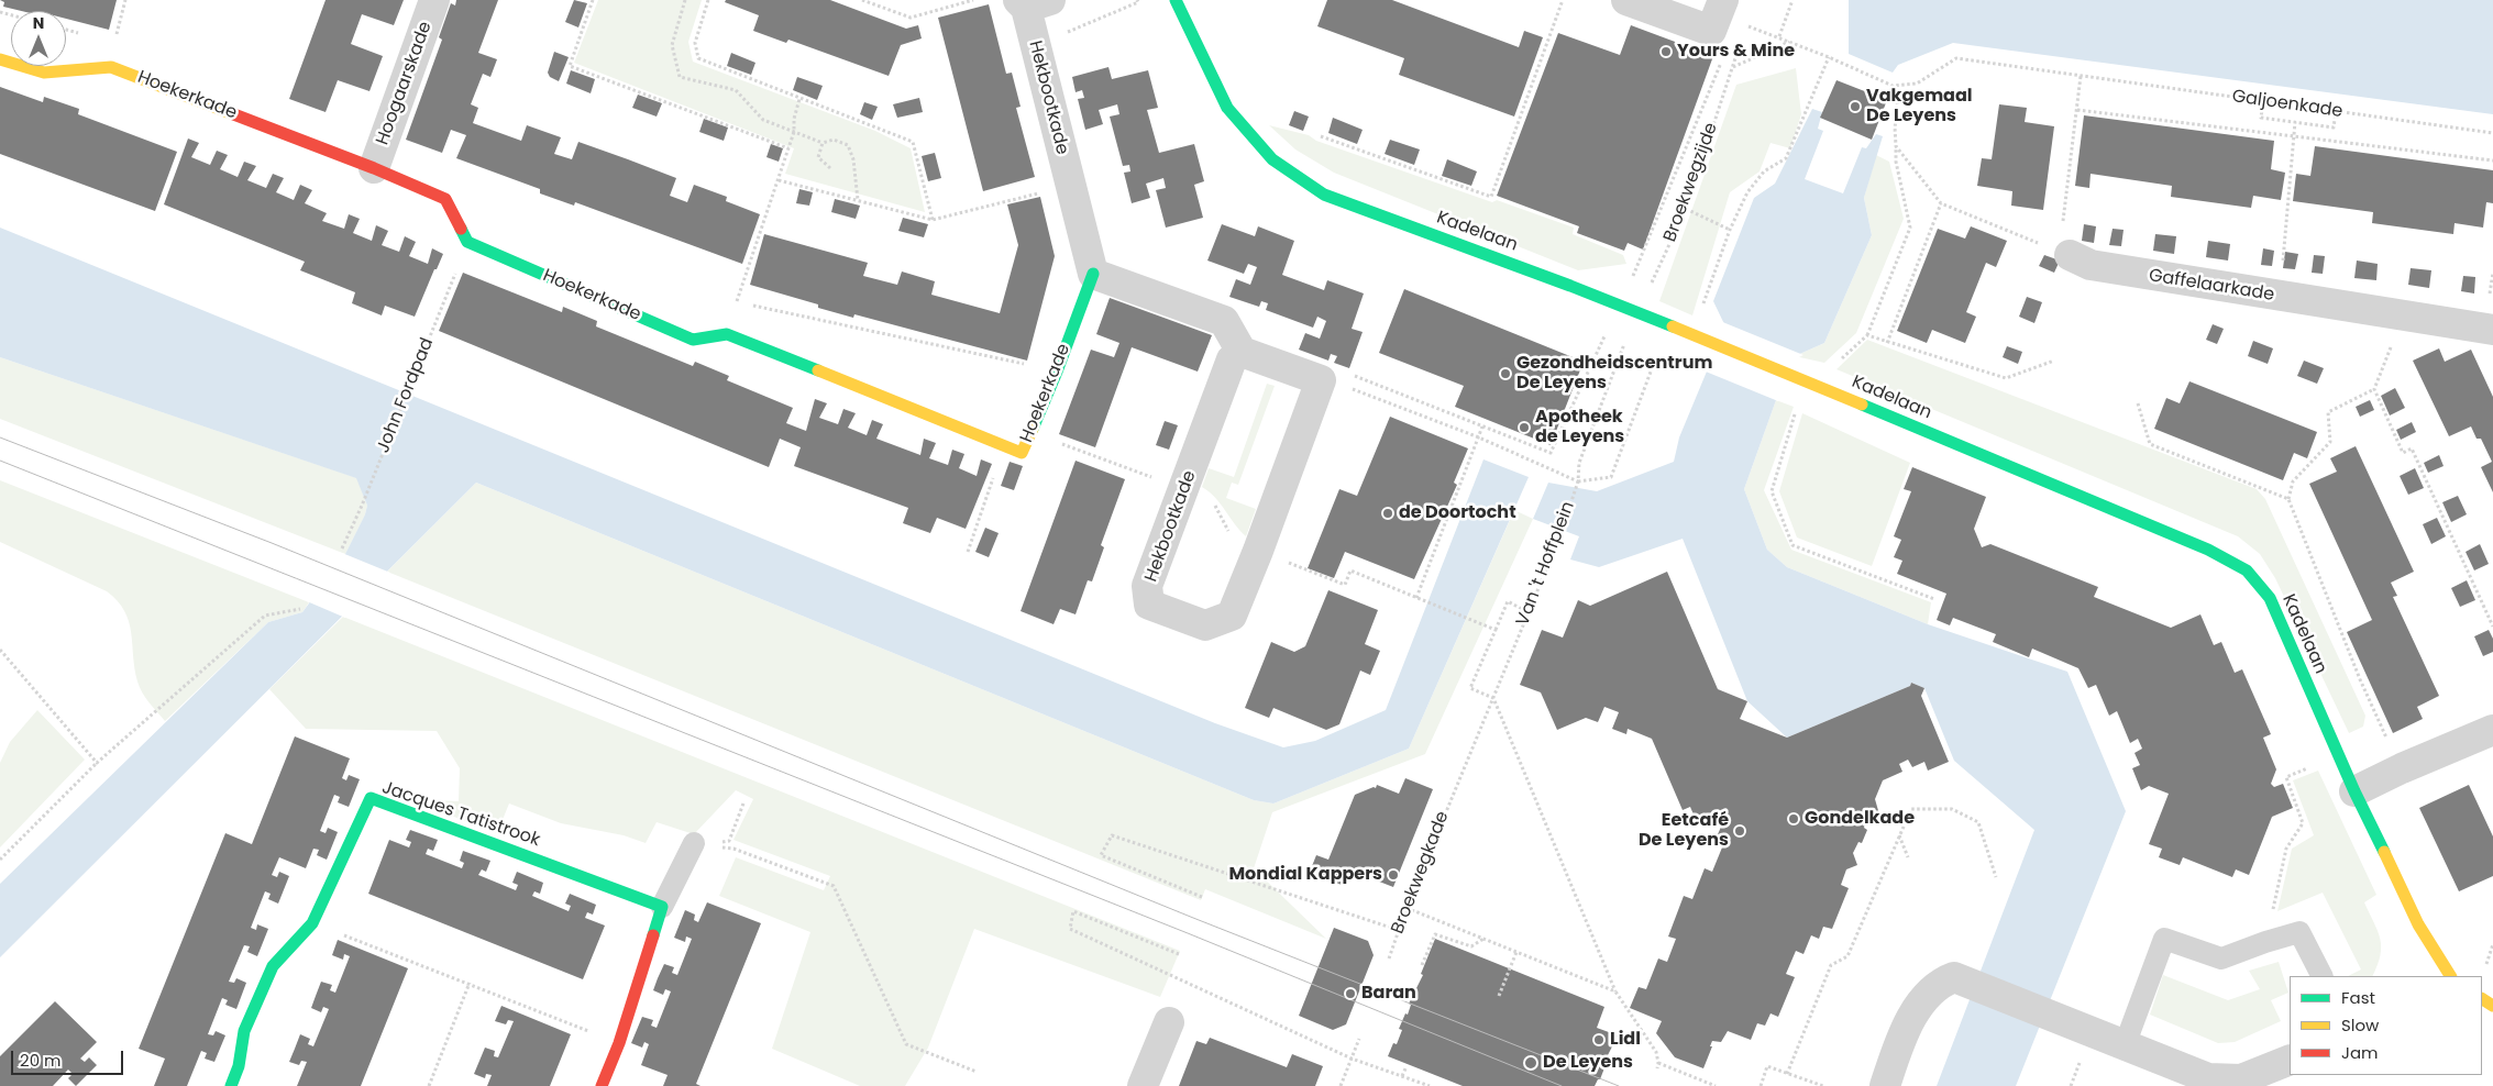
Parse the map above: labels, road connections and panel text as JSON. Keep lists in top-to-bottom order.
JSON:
{
  "streets": {
    "street": [
      "Hoogaarskade",
      "Hoekerkade",
      "Hekbootkade",
      "Kadelaan",
      "Gaffelaarkade",
      "Jacques Tatistrook"
    ],
    "path": [
      "Galjoenkade",
      "Broekwegzijde",
      "John Fordpad",
      "Van 't Hoffplein",
      "Broekwegkade"
    ]
  },
  "crossings": [
    ["Hoogaarskade", "Hoekerkade"],
    ["Hoekerkade", "Hekbootkade"],
    ["Hoekerkade", "John Fordpad"],
    ["Van 't Hoffplein", "Broekwegkade"]
  ],
  "places": [
    "Yours & Mine",
    "Vakgemaal De Leyens",
    "Gezondheidscentrum De Leyens",
    "Apotheek de Leyens",
    "de Doortocht",
    "Gondelkade",
    "Eetcafé De Leyens",
    "Mondial Kappers",
    "Baran",
    "Lidl",
    "De Leyens"
  ],
  "legend": ["Fast", "Slow", "Jam"],
  "scale_bar": "20 m",
  "north": "top"
}
